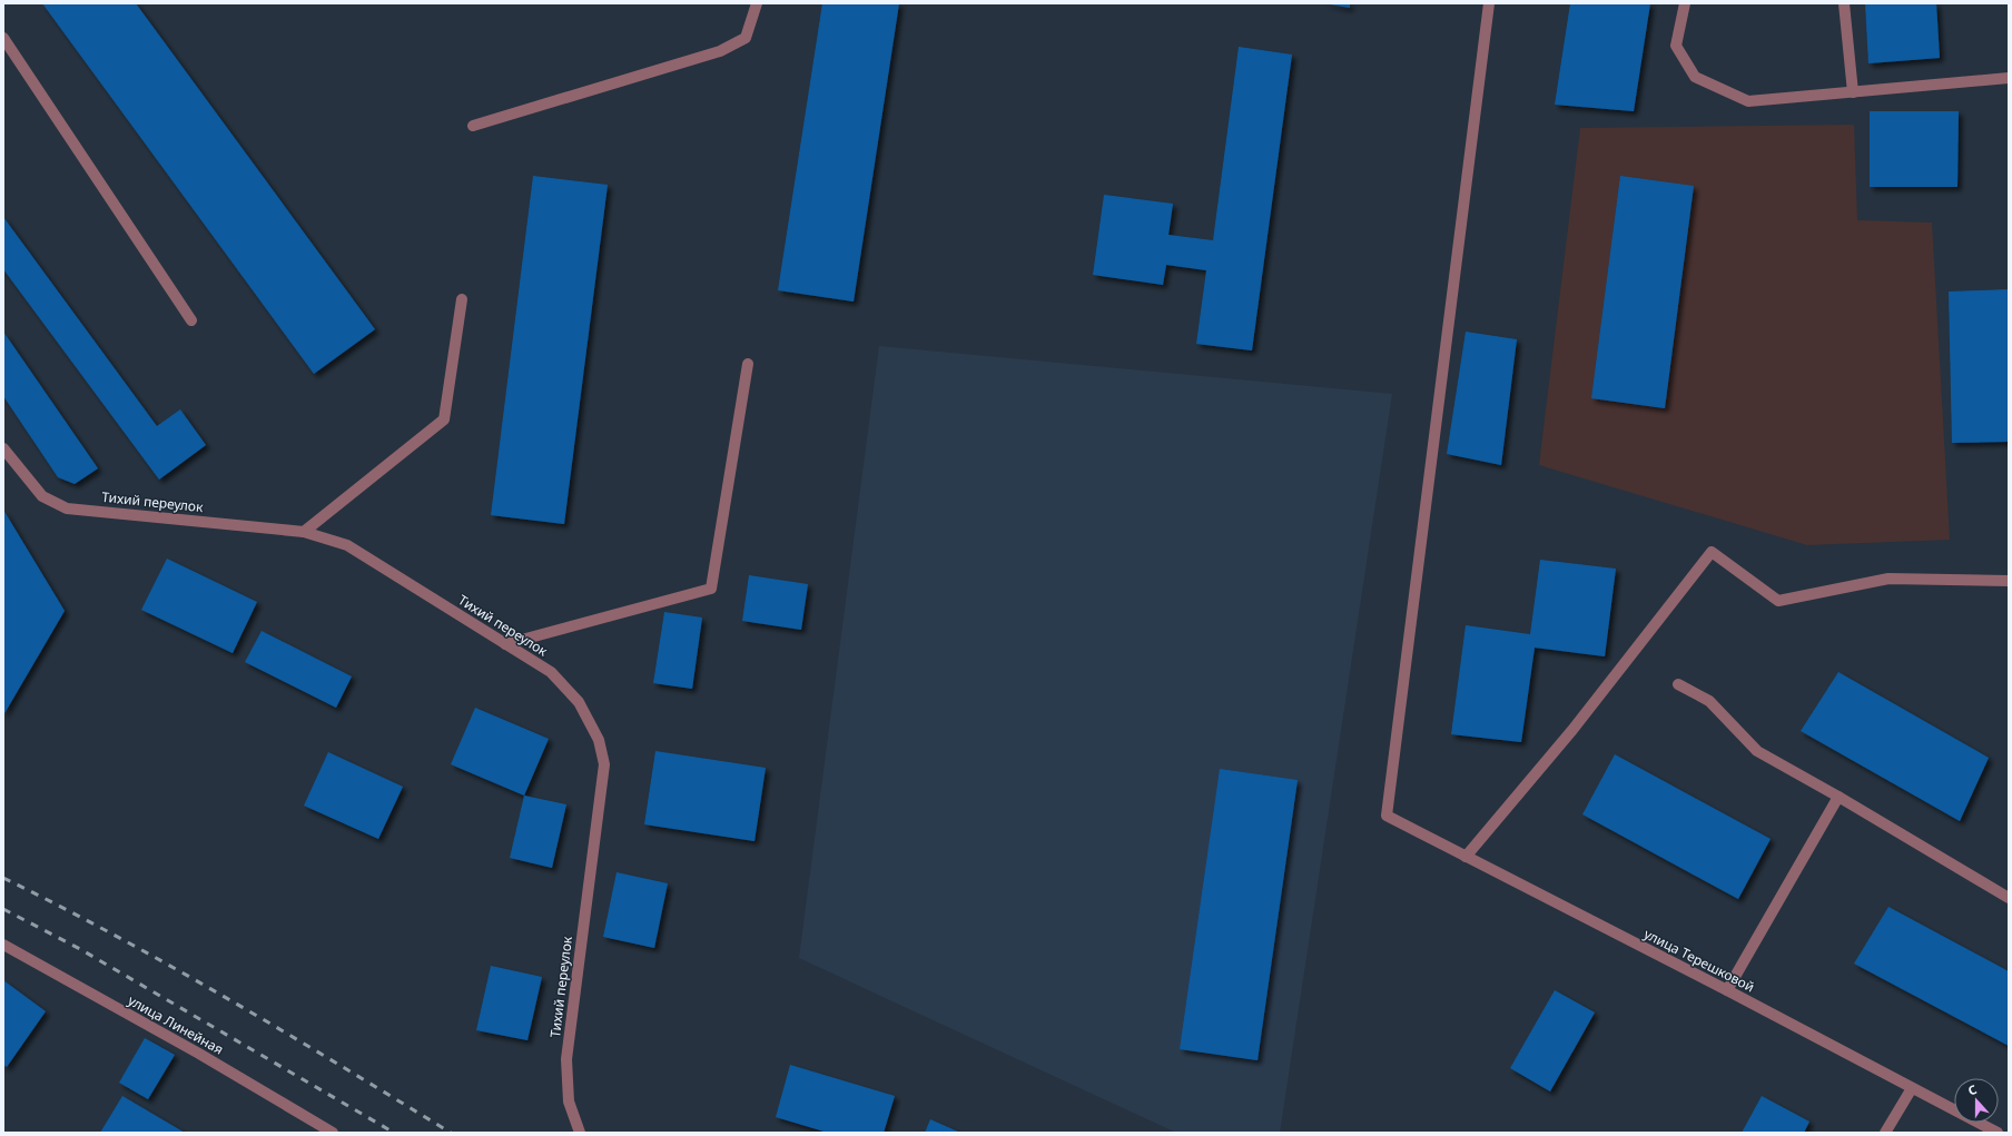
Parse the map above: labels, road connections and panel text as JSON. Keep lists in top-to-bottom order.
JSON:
{
  "streets": {
    "street": ["Тихий переулок", "улица Терешковой", "улица Линейная"]
  },
  "north": "top"
}
